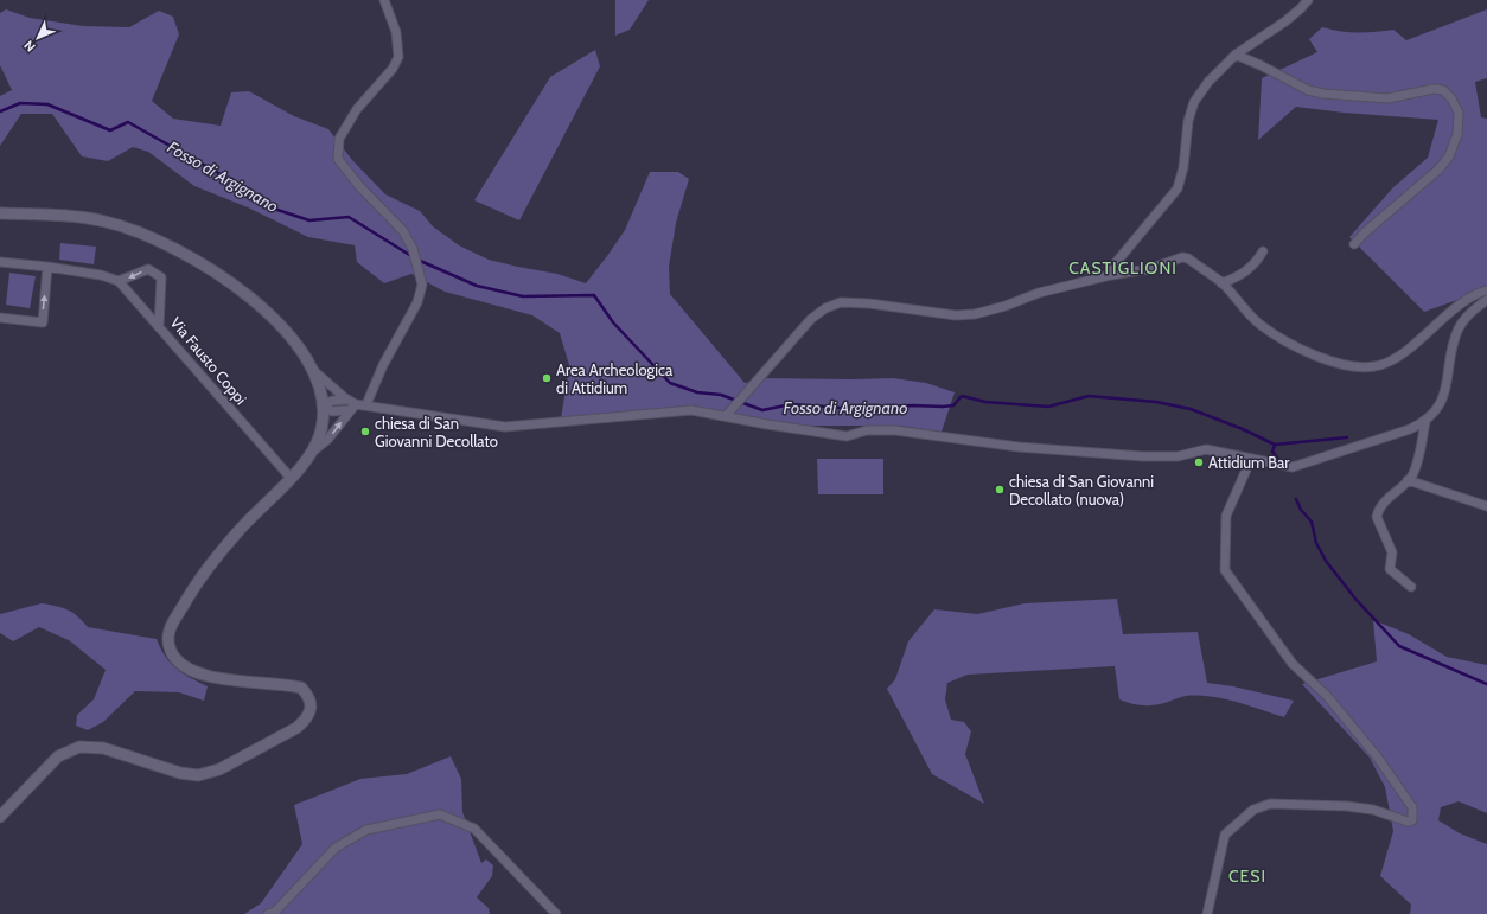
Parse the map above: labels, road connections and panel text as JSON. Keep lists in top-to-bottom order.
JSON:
{
  "streets": {
    "street": ["Via Fausto Coppi"]
  },
  "districts": ["CASTIGLIONI", "CESI"],
  "water": ["Fosso di Argignano"],
  "places": [
    "Area Archeologica di Attidium",
    "chiesa di San Giovanni Decollato",
    "Attidium Bar",
    "chiesa di San Giovanni Decollato (nuova)"
  ],
  "north": "bottom left"
}
